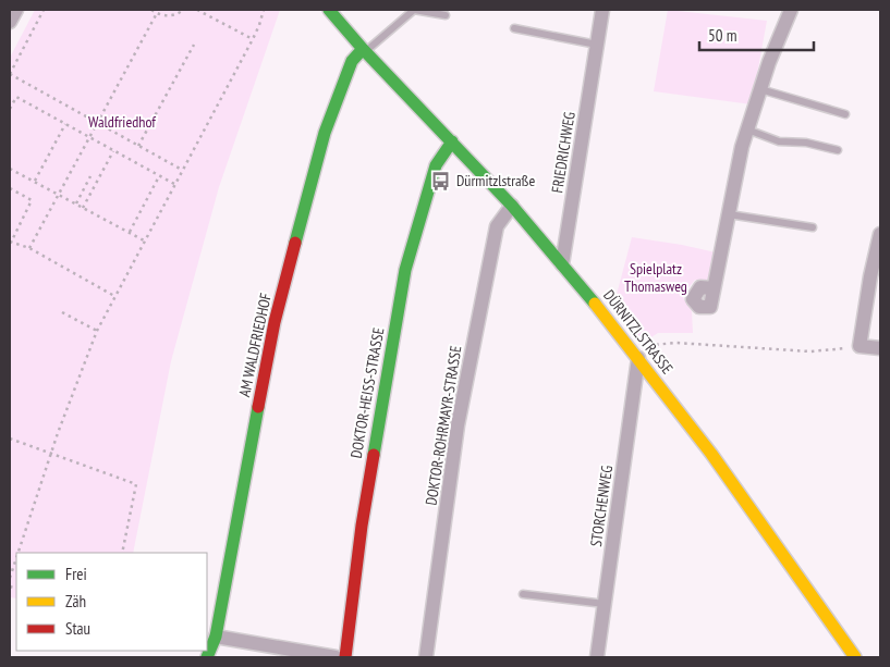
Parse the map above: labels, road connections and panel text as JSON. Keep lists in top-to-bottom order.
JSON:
{
  "streets": {
    "street": [
      "FRIEDRICHWEG",
      "DÜRNITZLSTRASSE",
      "AM WALDFRIEDHOF",
      "DOKTOR-HEISS-STRASSE",
      "DOKTOR-ROHRMAYR-STRASSE",
      "STORCHENWEG"
    ]
  },
  "crossings": [
    ["FRIEDRICHWEG", "DÜRNITZLSTRASSE"],
    ["DÜRNITZLSTRASSE", "AM WALDFRIEDHOF"],
    ["DÜRNITZLSTRASSE", "DOKTOR-HEISS-STRASSE"],
    ["DÜRNITZLSTRASSE", "DOKTOR-ROHRMAYR-STRASSE"],
    ["DÜRNITZLSTRASSE", "STORCHENWEG"]
  ],
  "parks": ["Waldfriedhof", "Spielplatz Thomasweg"],
  "places": {
    "bus stop": ["Dürmitzlstraße"]
  },
  "legend": ["Frei", "Zäh", "Stau"],
  "scale_bar": "50 m"
}
